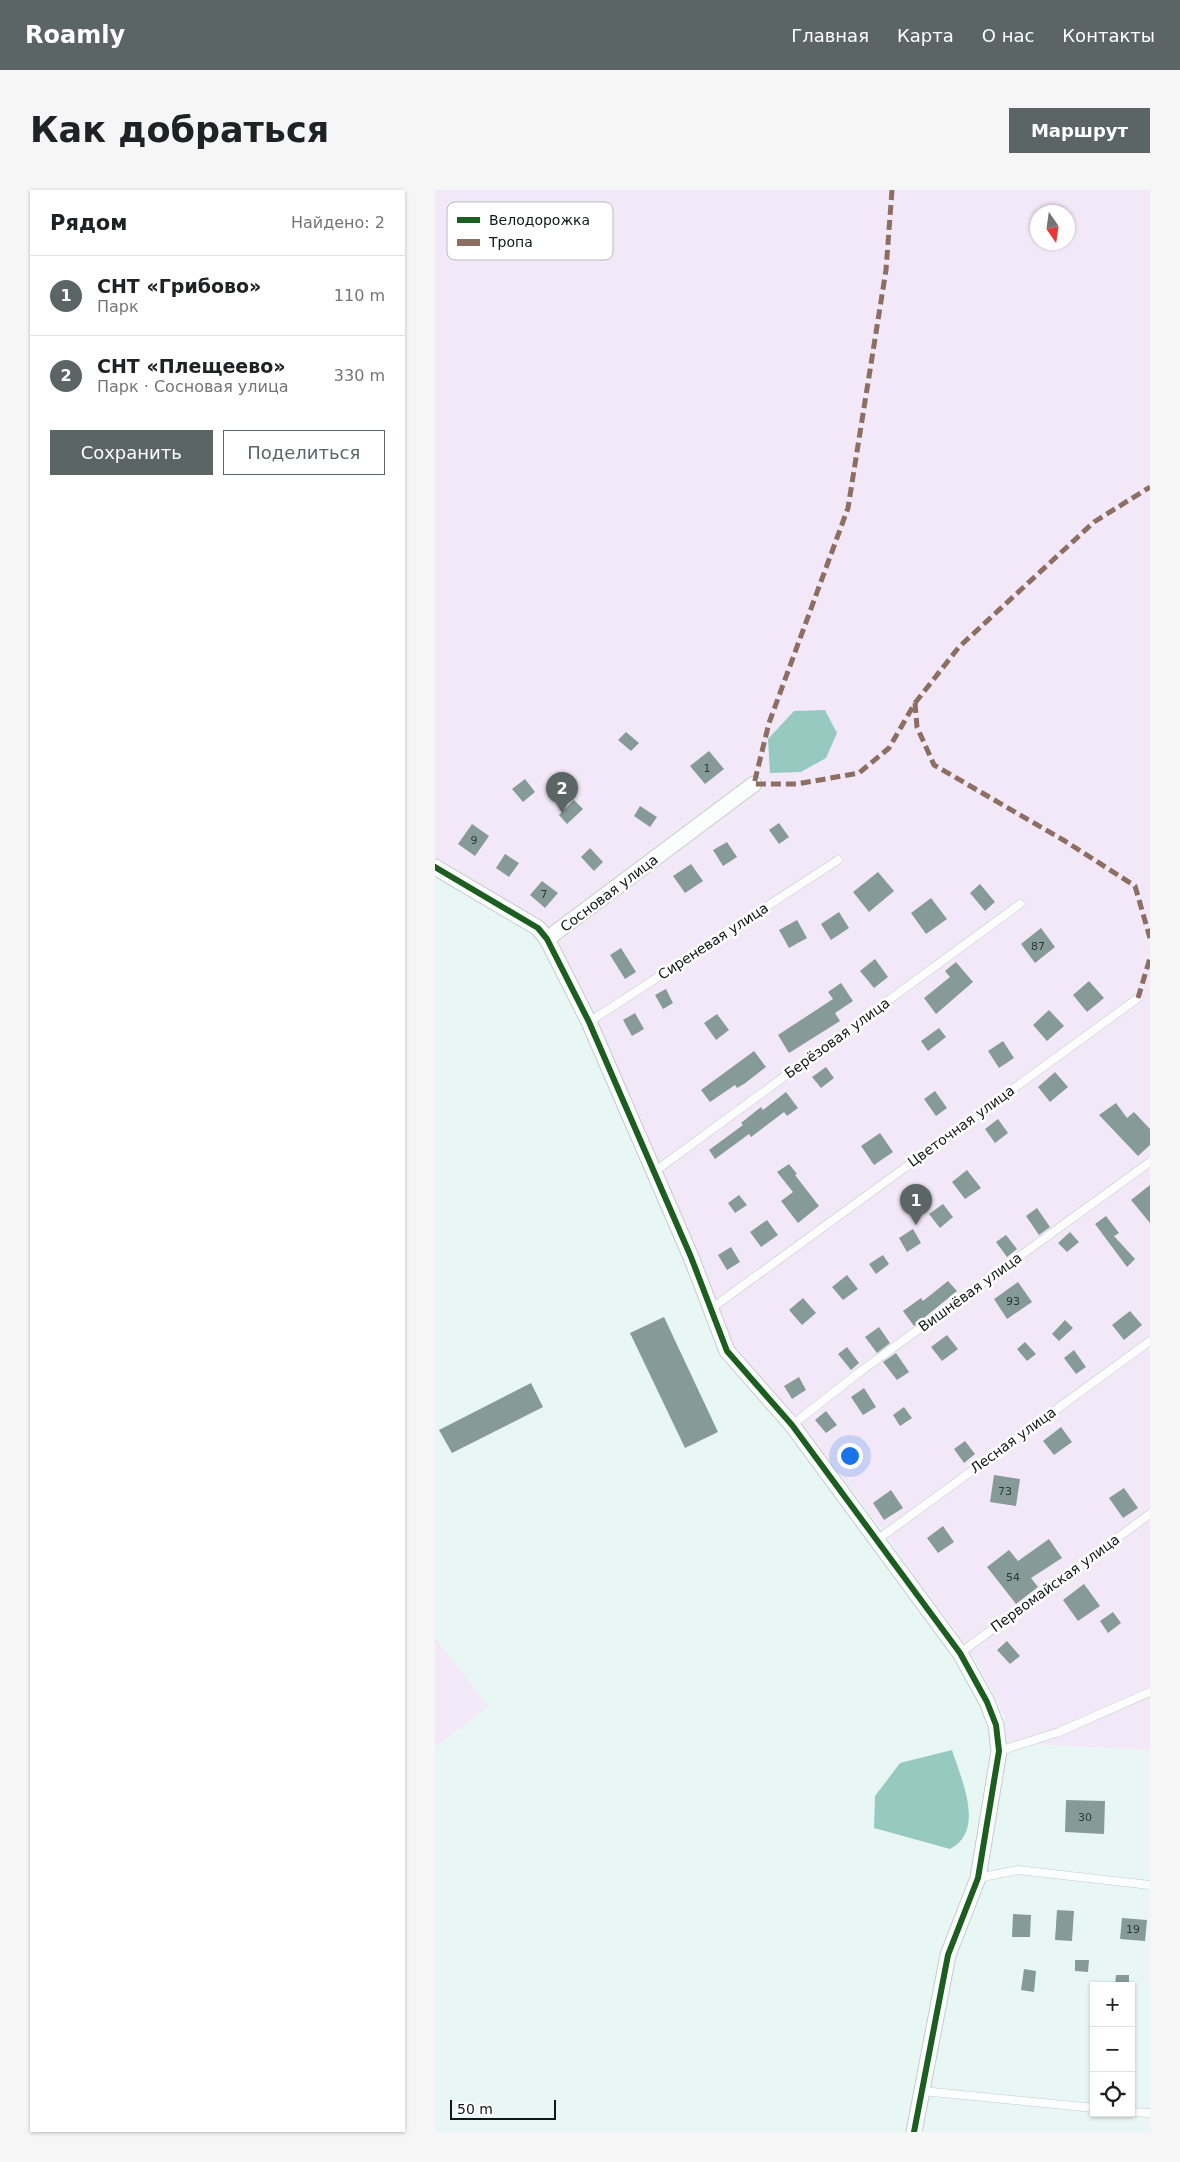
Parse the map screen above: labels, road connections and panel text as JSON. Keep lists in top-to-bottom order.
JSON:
{
  "streets": {
    "street": ["Сосновая улица"],
    "lane": [
      "Сиреневая улица",
      "Берёзовая улица",
      "Цветочная улица",
      "Вишнёвая улица",
      "Лесная улица",
      "Первомайская улица"
    ]
  },
  "house_numbers": [
    "1",
    "9",
    "7",
    "87",
    "93",
    "73",
    "54",
    "30",
    "19"
  ],
  "legend": ["Велодорожка", "Тропа"],
  "scale_bar": "50 m",
  "north": "bottom",
  "page": {
    "header": "Roamly",
    "nav": [
      "Главная",
      "Карта",
      "О нас",
      "Контакты"
    ],
    "buttons": [
      "Маршрут",
      ["Сохранить", "Поделиться"]
    ],
    "title": "Как добраться",
    "heading": ["Рядом", "Найдено: 2"],
    "list": [
      {
        "mark": "1",
        "name": "СНТ «Грибово»",
        "note": "Парк",
        "value": "110 m"
      },
      {
        "mark": "2",
        "name": "СНТ «Плещеево»",
        "note": "Парк · Сосновая улица",
        "value": "330 m"
      }
    ],
    "pins": ["2", "1"],
    "map_buttons": ["+", "−"],
    "scale": "50 m"
  }
}
